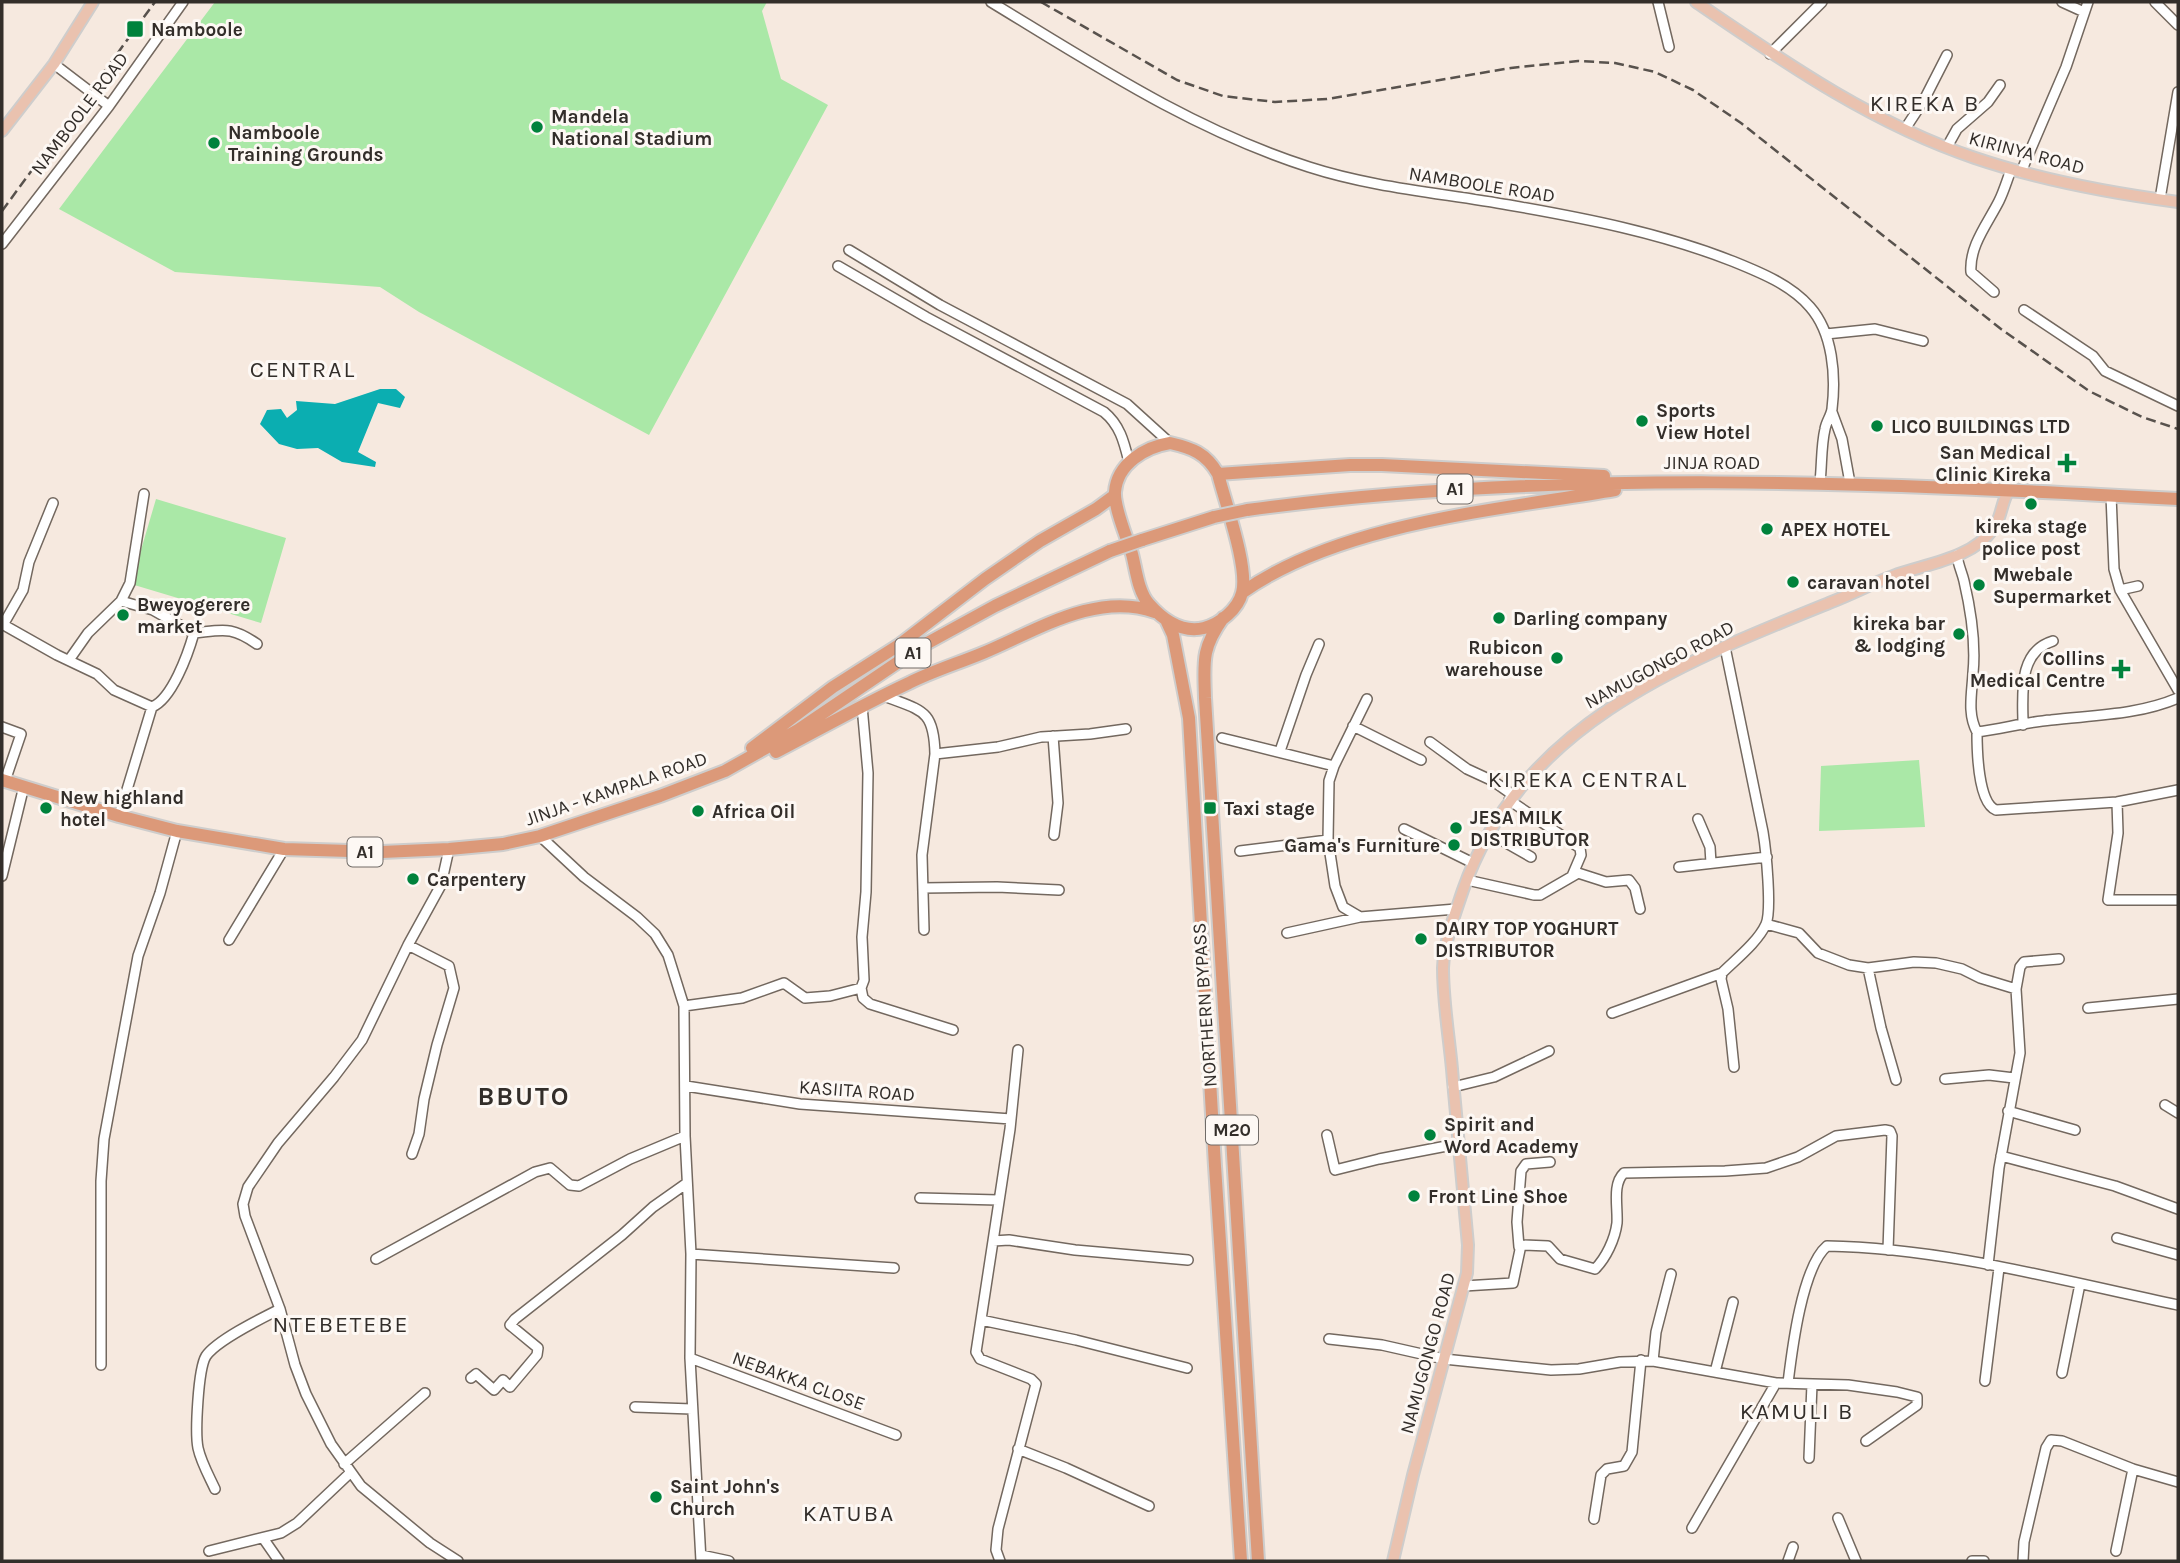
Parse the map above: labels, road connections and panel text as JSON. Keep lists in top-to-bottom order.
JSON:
{
  "streets": {
    "highway": [
      "JINJA ROAD",
      "A1",
      "JINJA - KAMPALA ROAD",
      "NORTHERN BYPASS",
      "M20"
    ],
    "main road": ["KIRINYA ROAD", "NAMUGONGO ROAD"],
    "street": ["NAMBOOLE ROAD", "KASIITA ROAD", "NEBAKKA CLOSE"]
  },
  "crossings": [
    ["NAMBOOLE ROAD", "JINJA ROAD"],
    ["JINJA ROAD", "NAMUGONGO ROAD"],
    ["JINJA ROAD", "JINJA - KAMPALA ROAD"]
  ],
  "districts": [
    "KIREKA B",
    "CENTRAL",
    "KIREKA CENTRAL",
    "BBUTO",
    "NTEBETEBE",
    "KAMULI B",
    "KATUBA"
  ],
  "places": {
    "transit": ["Namboole", "Taxi stage"],
    "other": [
      "Mandela National Stadium",
      "Namboole Training Grounds",
      "Sports View Hotel",
      "LICO BUILDINGS LTD",
      "kireka stage police post",
      "APEX HOTEL",
      "caravan hotel",
      "Mwebale Supermarket",
      "Bweyogerere market",
      "Darling company",
      "kireka bar & lodging",
      "Rubicon warehouse",
      "New highland hotel",
      "Africa Oil",
      "JESA MILK DISTRIBUTOR",
      "Gama's Furniture",
      "Carpentery",
      "DAIRY TOP YOGHURT DISTRIBUTOR",
      "Spirit and Word Academy",
      "Front Line Shoe",
      "Saint John's Church"
    ],
    "health": ["San Medical Clinic Kireka", "Collins Medical Centre"]
  }
}
